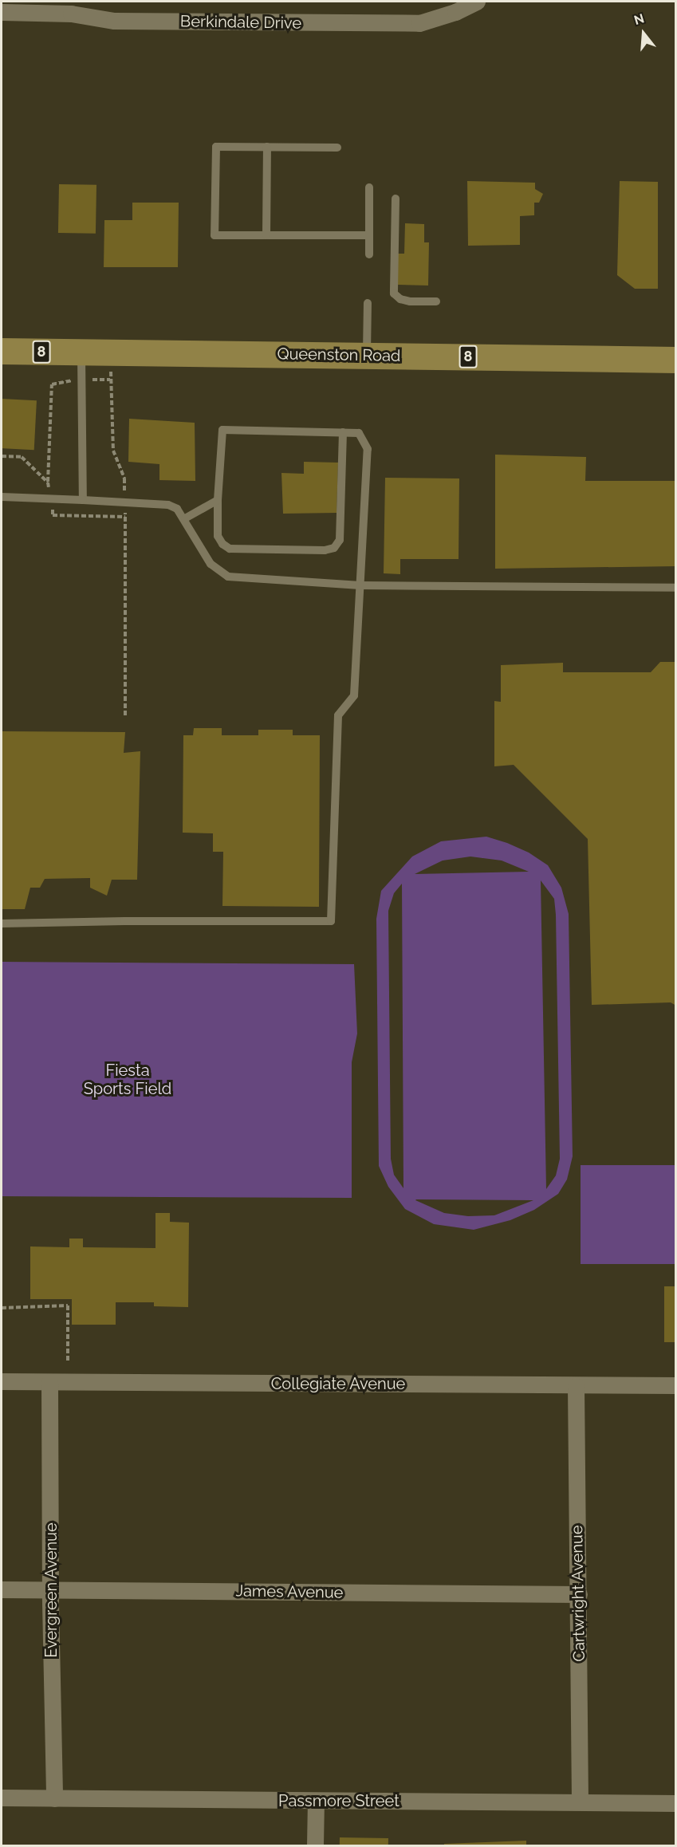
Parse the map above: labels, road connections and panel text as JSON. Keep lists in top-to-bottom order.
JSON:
{
  "streets": {
    "main road": ["8", "Queenston Road"],
    "street": [
      "Berkindale Drive",
      "Collegiate Avenue",
      "Evergreen Avenue",
      "James Avenue",
      "Cartwright Avenue",
      "Passmore Street"
    ]
  },
  "crossings": [
    ["Collegiate Avenue", "Evergreen Avenue"],
    ["Collegiate Avenue", "Cartwright Avenue"],
    ["Evergreen Avenue", "James Avenue"],
    ["Evergreen Avenue", "Passmore Street"],
    ["James Avenue", "Cartwright Avenue"],
    ["Cartwright Avenue", "Passmore Street"]
  ],
  "parks": ["Fiesta Sports Field"],
  "north": "top"
}
